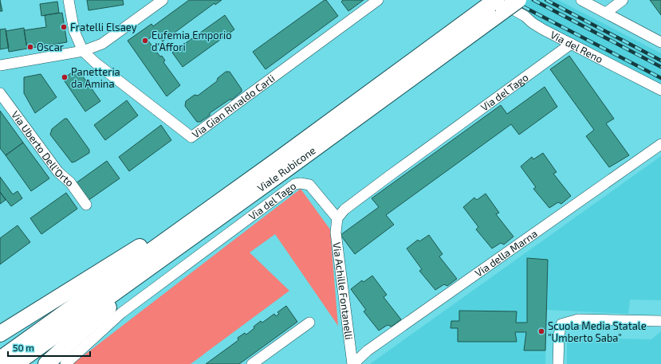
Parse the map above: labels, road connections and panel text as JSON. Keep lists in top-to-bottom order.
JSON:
{
  "streets": {
    "highway": ["Viale Rubicone"],
    "street": [
      "Via del Reno",
      "Via del Tago",
      "Via Gian Rinaldo Carli",
      "Via Uberto Dell'Orto",
      "Via della Marna",
      "Via Achille Fontanelli"
    ]
  },
  "crossings": [
    ["Via del Reno", "Via del Tago"],
    ["Via del Reno", "Viale Rubicone"],
    ["Via del Tago", "Via Achille Fontanelli"],
    ["Via della Marna", "Via Achille Fontanelli"]
  ],
  "places": [
    "Fratelli Elsaey",
    "Eufemia Emporio d'Affori",
    "Oscar",
    "Panetteria da Amina",
    "Scuola Media Statale \"Umberto Saba\""
  ],
  "scale_bar": "50 m"
}
